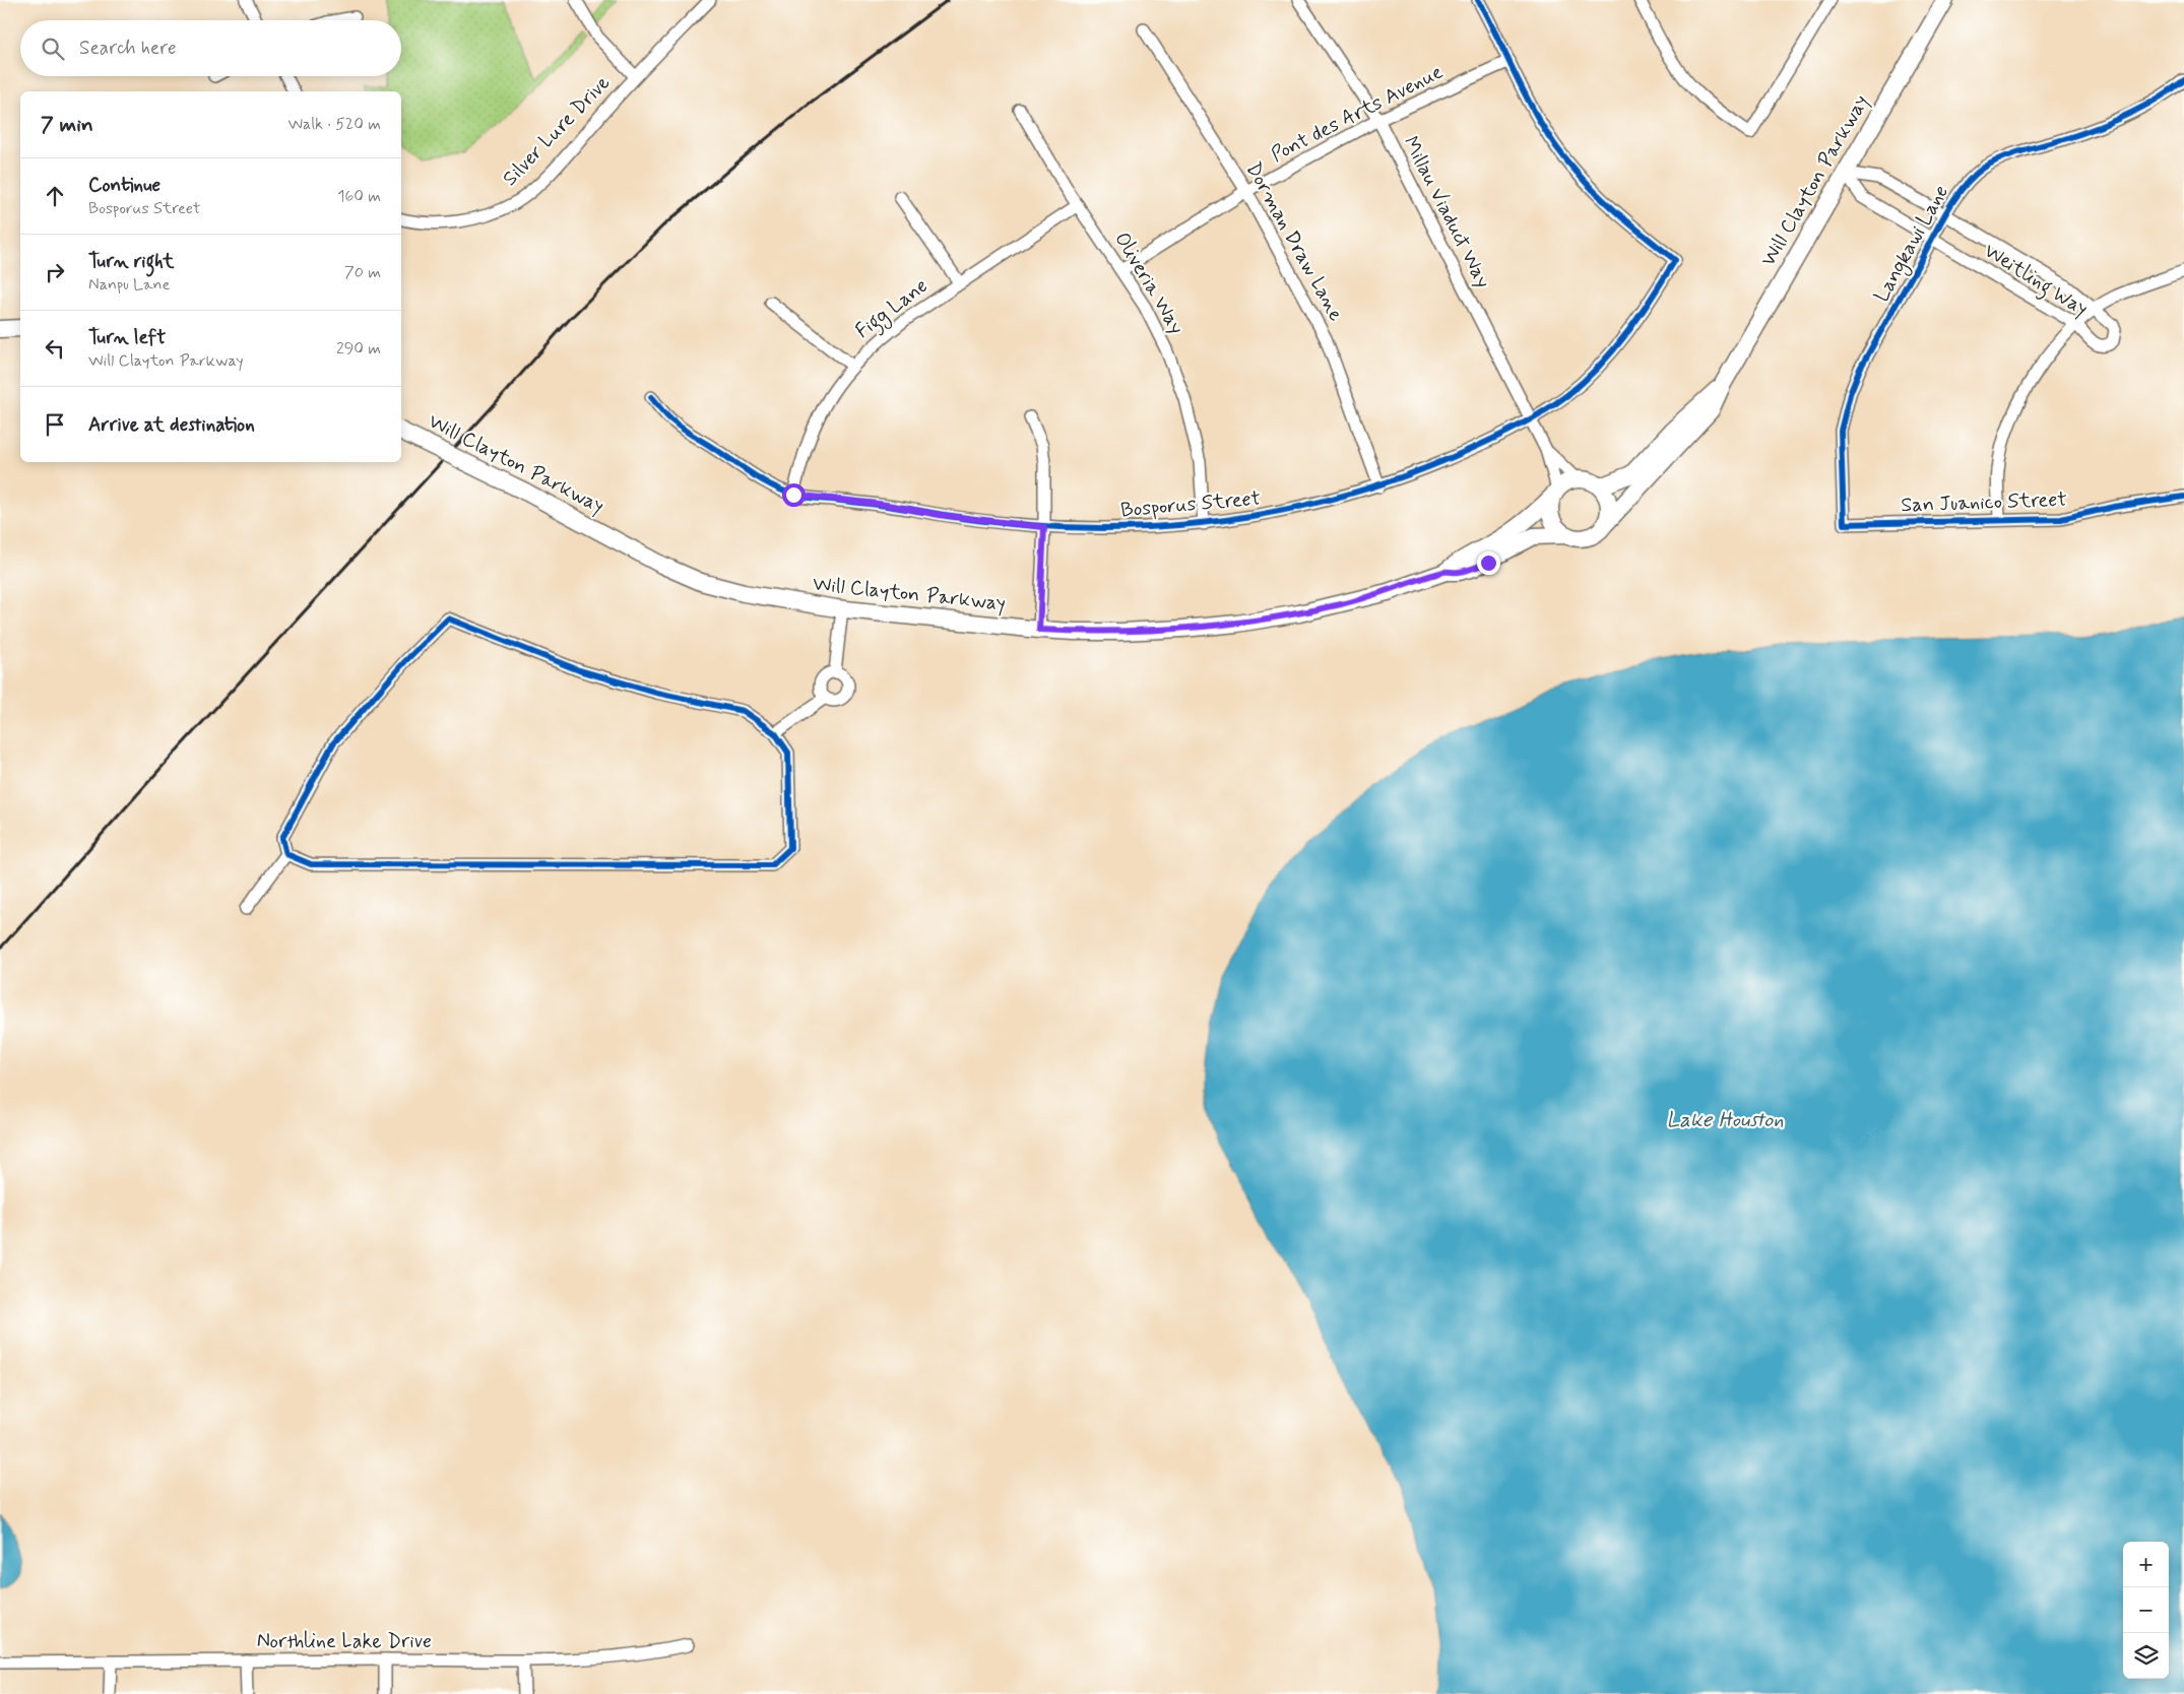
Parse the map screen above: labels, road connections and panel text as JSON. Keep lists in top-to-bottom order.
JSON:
{
  "streets": {
    "street": [
      "Pont des Arts Avenue",
      "Silver Lure Drive",
      "Will Clayton Parkway",
      "Millau Viaduct Way",
      "Dorman Draw Lane",
      "Langkawi Lane",
      "Weitling Way",
      "Oliveria Way",
      "Figg Lane",
      "San Juanico Street",
      "Bosporus Street",
      "Northline Lake Drive"
    ]
  },
  "crossings": [
    ["Pont des Arts Avenue", "Millau Viaduct Way"],
    ["Pont des Arts Avenue", "Dorman Draw Lane"],
    ["Pont des Arts Avenue", "Oliveria Way"],
    ["Pont des Arts Avenue", "Bosporus Street"],
    ["Will Clayton Parkway", "Millau Viaduct Way"],
    ["Will Clayton Parkway", "Weitling Way"],
    ["Millau Viaduct Way", "Bosporus Street"],
    ["Dorman Draw Lane", "Bosporus Street"],
    ["Langkawi Lane", "Weitling Way"],
    ["Langkawi Lane", "San Juanico Street"],
    ["Oliveria Way", "Figg Lane"],
    ["Oliveria Way", "Bosporus Street"],
    ["Figg Lane", "Bosporus Street"]
  ],
  "water": ["Lake Houston"],
  "page": {
    "search": "Search here",
    "heading": ["7 min", "Walk · 520 m"],
    "list": [
      ["Continue", "Bosporus Street", "160 m"],
      ["Turn right", "Nanpu Lane", "70 m"],
      ["Turn left", "Will Clayton Parkway", "290 m"],
      "Arrive at destination"
    ],
    "map_buttons": ["+", "−"]
  }
}
